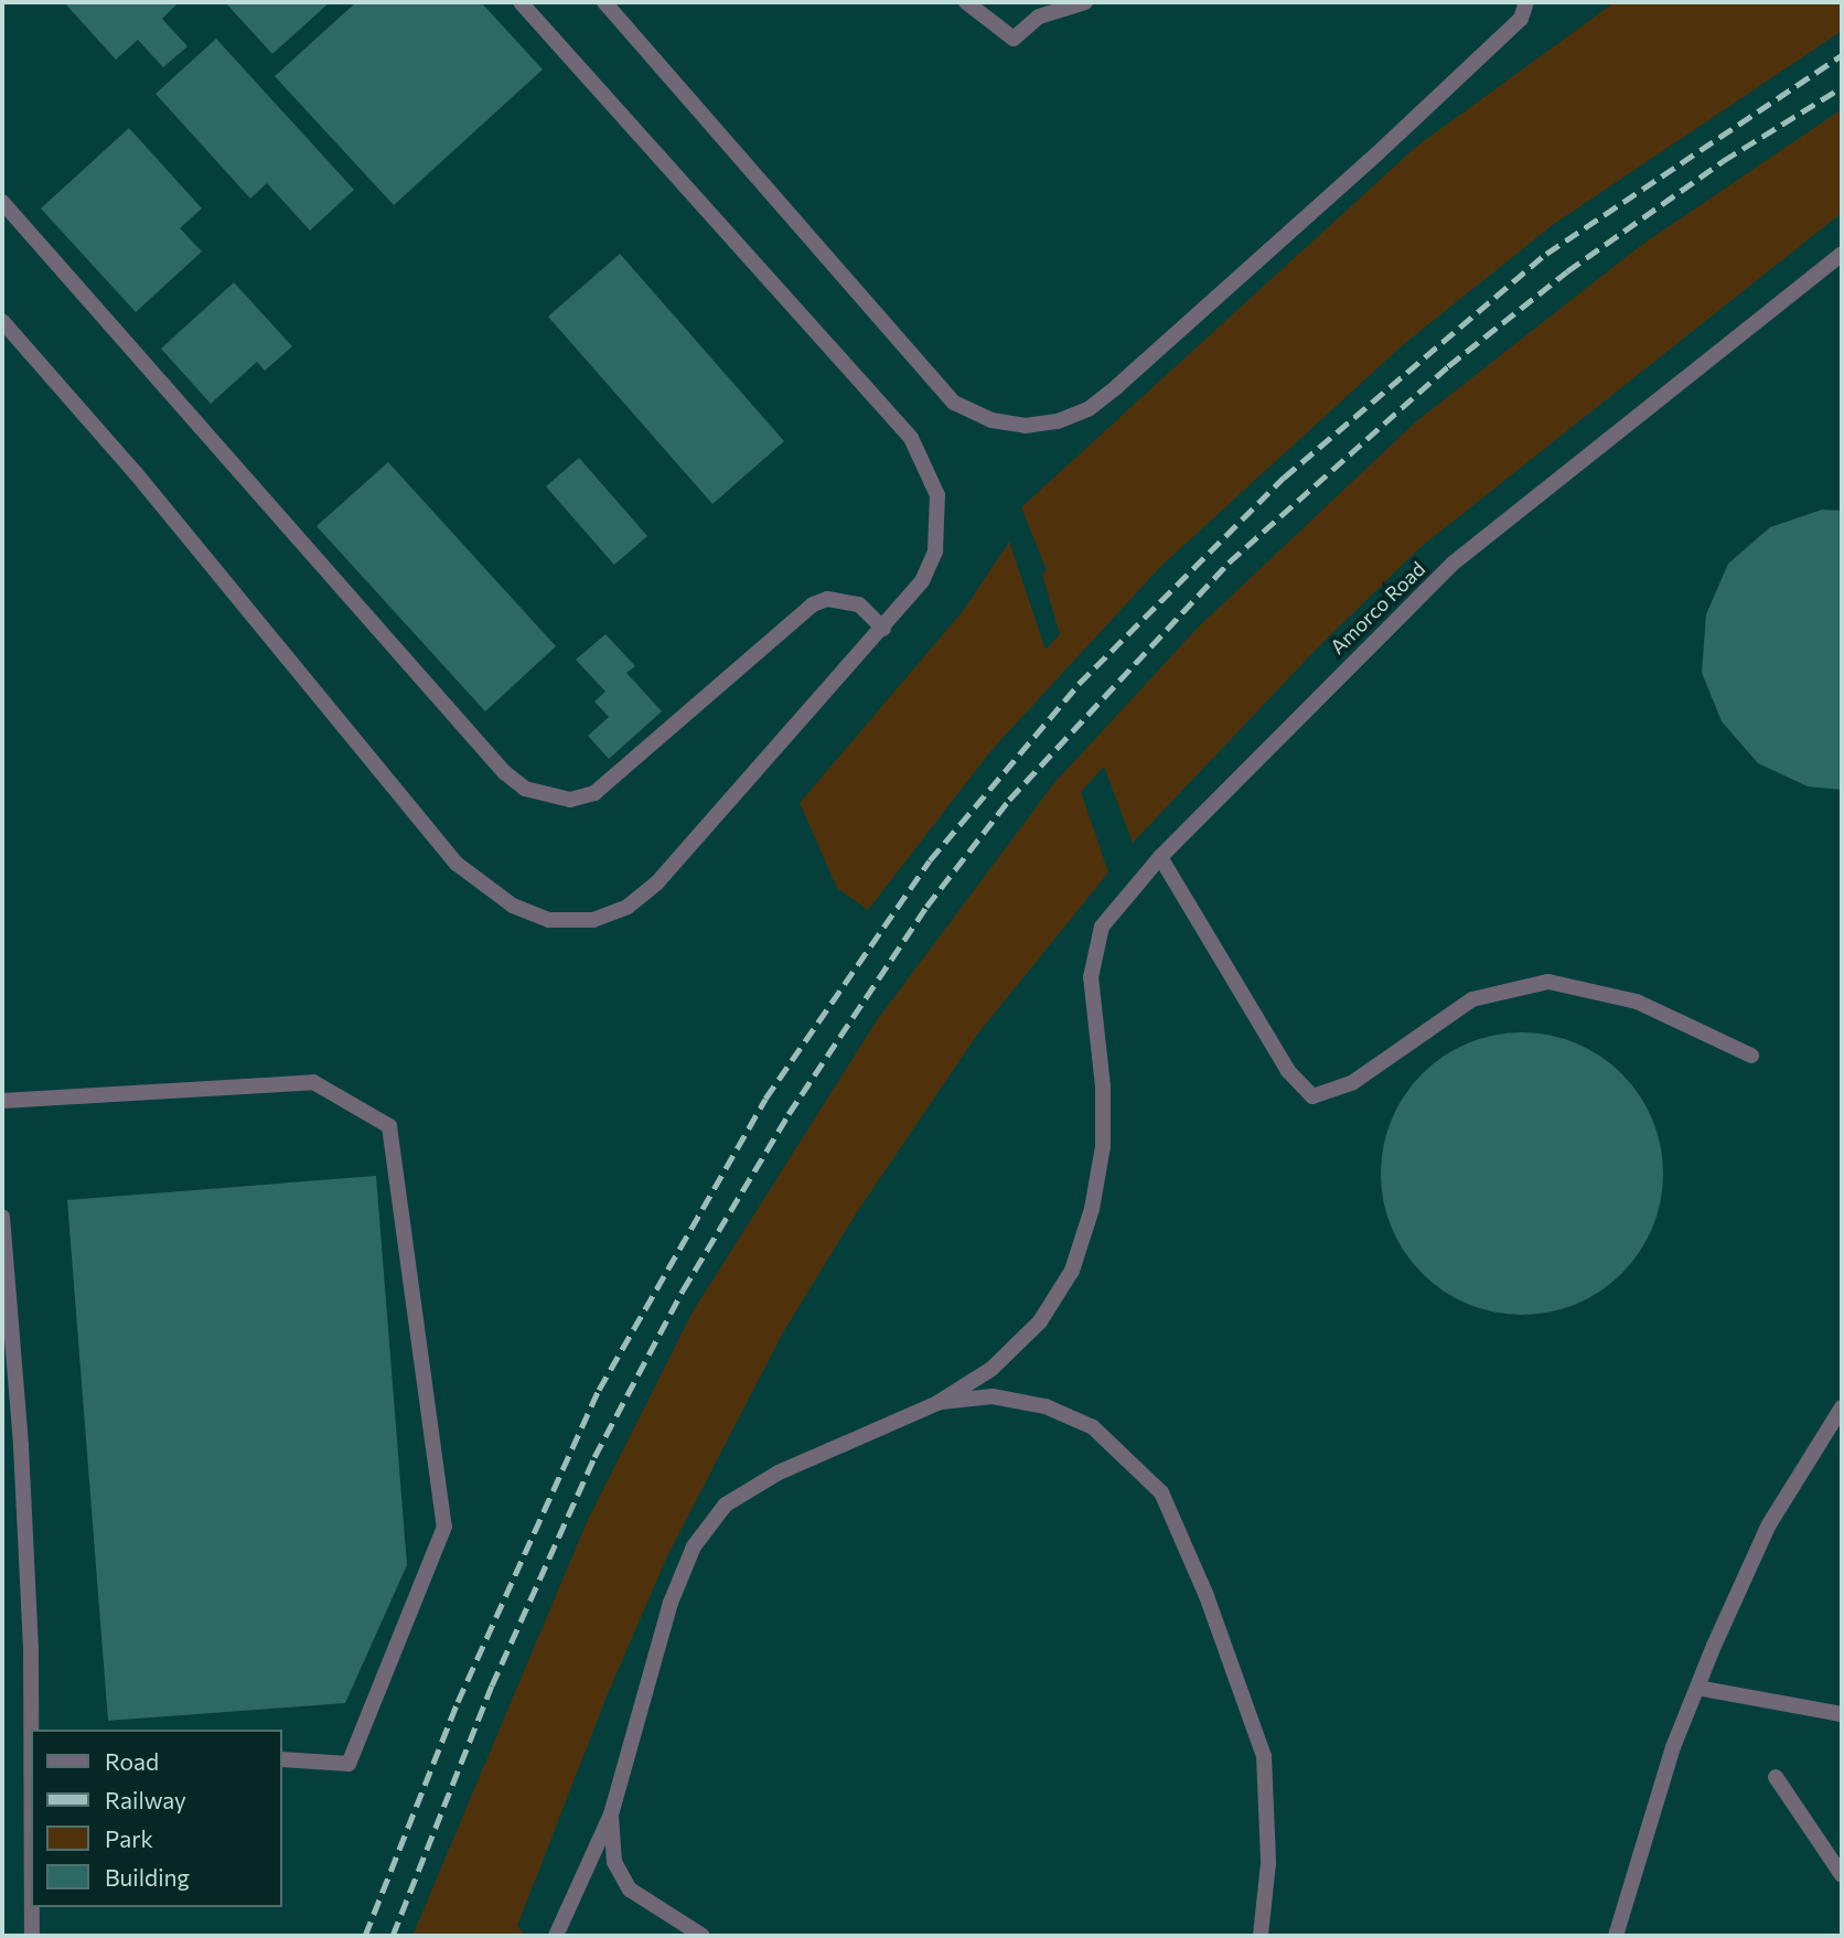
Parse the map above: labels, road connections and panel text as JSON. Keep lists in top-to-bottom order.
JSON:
{
  "streets": {
    "street": ["Amorco Road"]
  },
  "legend": [
    "Road",
    "Railway",
    "Park",
    "Building"
  ]
}
